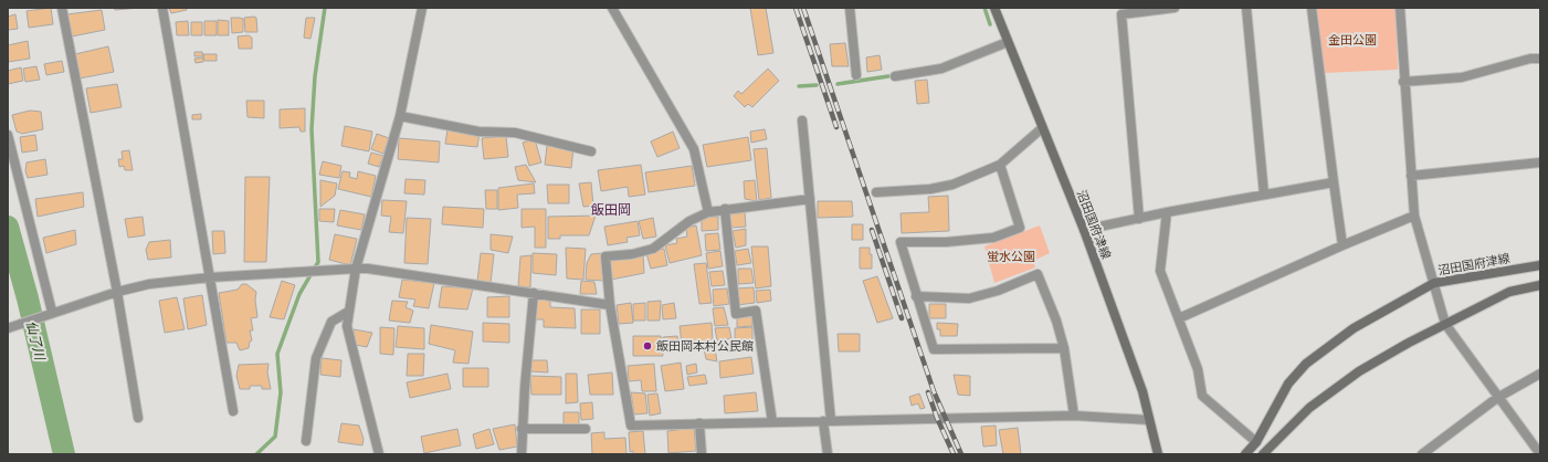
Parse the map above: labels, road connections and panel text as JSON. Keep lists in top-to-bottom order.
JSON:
{
  "streets": {
    "main road": ["沼田国府津線"]
  },
  "districts": ["飯田岡"],
  "water": ["仙了川"],
  "parks": ["金田公園", "蛍水公園"],
  "places": ["飯田岡本村公民館"]
}
